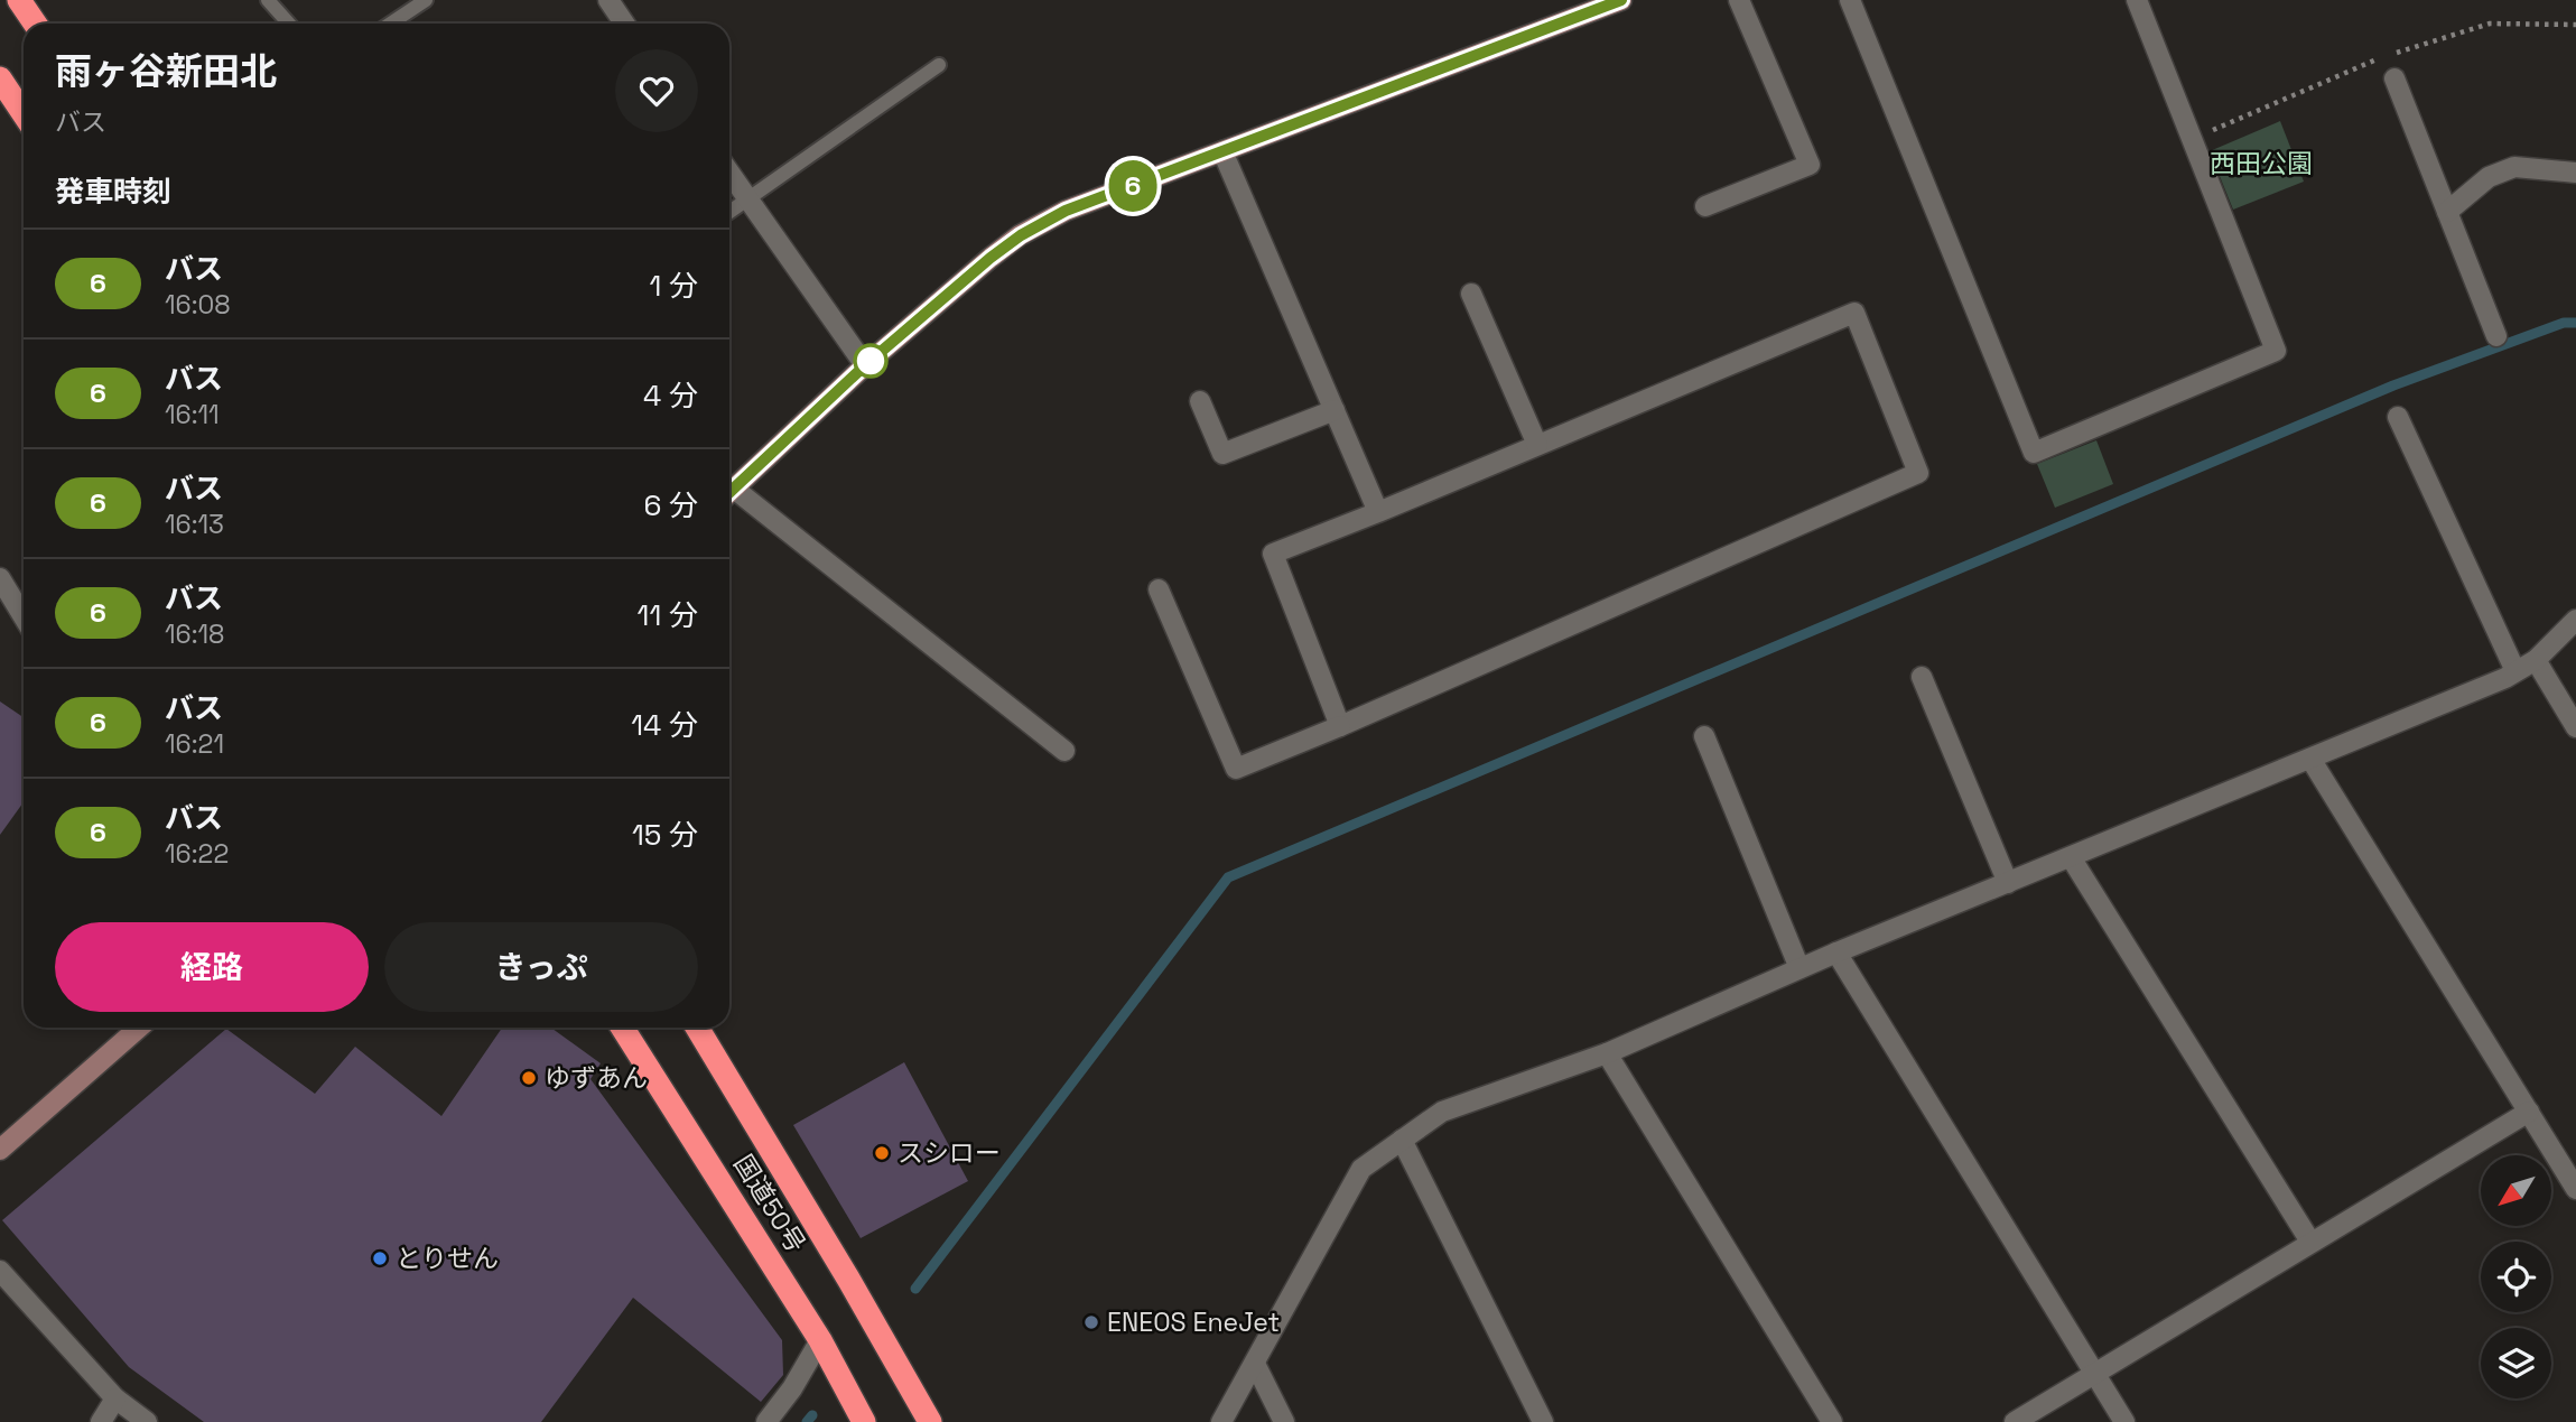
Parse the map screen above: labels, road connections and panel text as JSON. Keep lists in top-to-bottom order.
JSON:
{
  "streets": {
    "highway": ["国道50号"]
  },
  "parks": ["西田公園"],
  "places": [
    "ゆずあん",
    "スシロー",
    "とりせん",
    "ENEOS EneJet"
  ],
  "lines": ["bus line 6"],
  "north": "bottom left",
  "page": {
    "on_map": "6",
    "heading": [
      ["雨ヶ谷新田北", "バス"],
      "発車時刻"
    ],
    "list": [
      {
        "mark": "6",
        "name": "バス",
        "note": "16:08",
        "value": "1 分"
      },
      {
        "mark": "6",
        "name": "バス",
        "note": "16:11",
        "value": "4 分"
      },
      {
        "mark": "6",
        "name": "バス",
        "note": "16:13",
        "value": "6 分"
      },
      {
        "mark": "6",
        "name": "バス",
        "note": "16:18",
        "value": "11 分"
      },
      {
        "mark": "6",
        "name": "バス",
        "note": "16:21",
        "value": "14 分"
      },
      {
        "mark": "6",
        "name": "バス",
        "note": "16:22",
        "value": "15 分"
      }
    ],
    "buttons": ["経路", "きっぷ"]
  }
}
